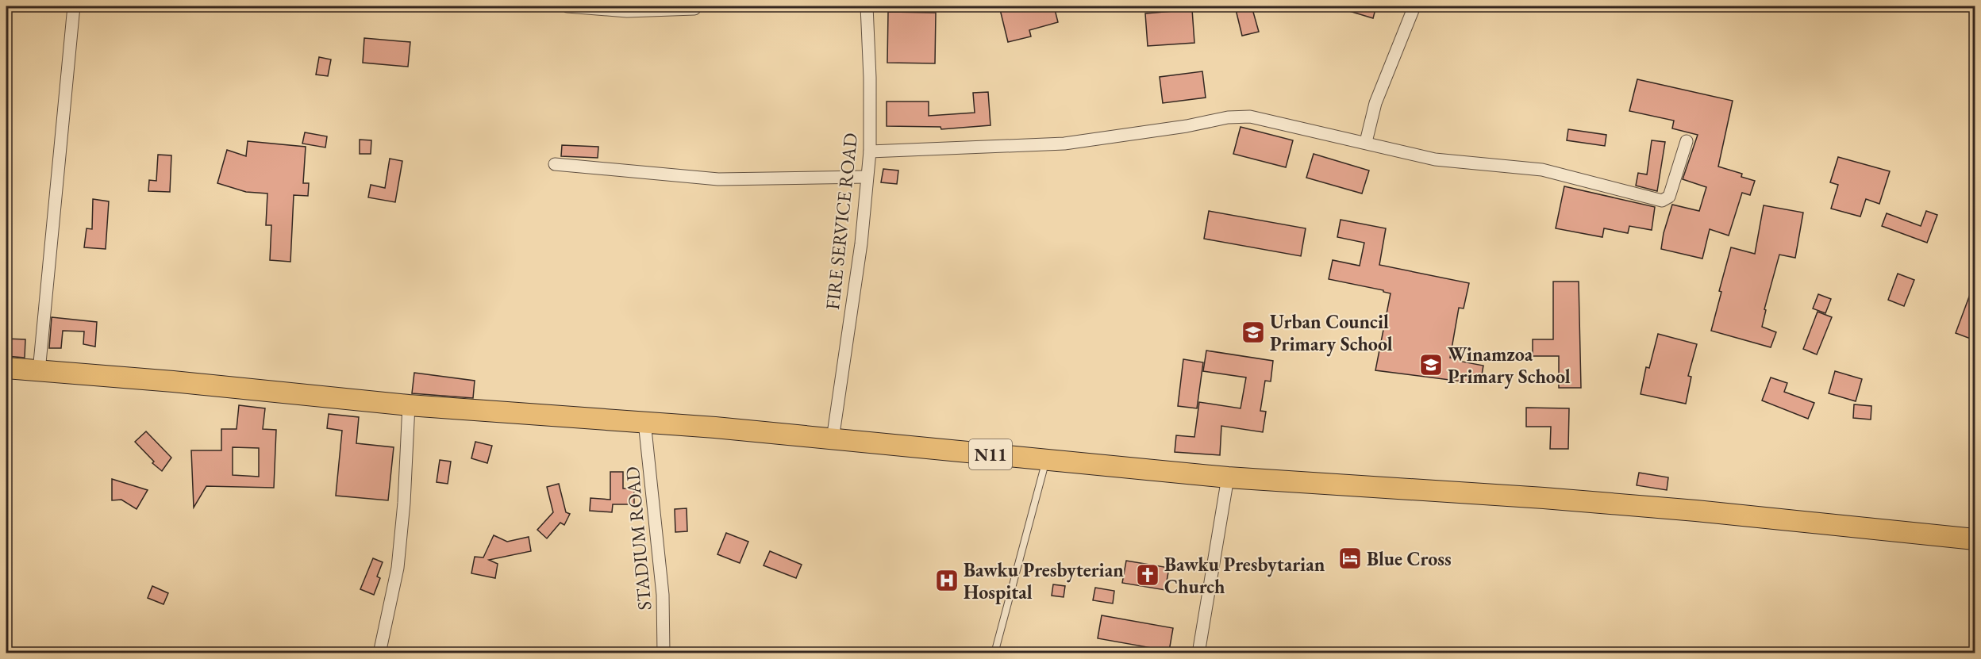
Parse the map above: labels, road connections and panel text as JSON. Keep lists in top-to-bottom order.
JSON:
{
  "streets": {
    "highway": ["N11"],
    "street": ["FIRE SERVICE ROAD", "STADIUM ROAD"]
  },
  "crossings": [
    ["FIRE SERVICE ROAD", "N11"],
    ["N11", "STADIUM ROAD"]
  ],
  "places": {
    "school or university": ["Urban Council Primary School", "Winamzoa Primary School"],
    "hotel": ["Blue Cross"],
    "church": ["Bawku Presbytarian Church"],
    "hospital": ["Bawku Presbyterian Hospital"]
  }
}
